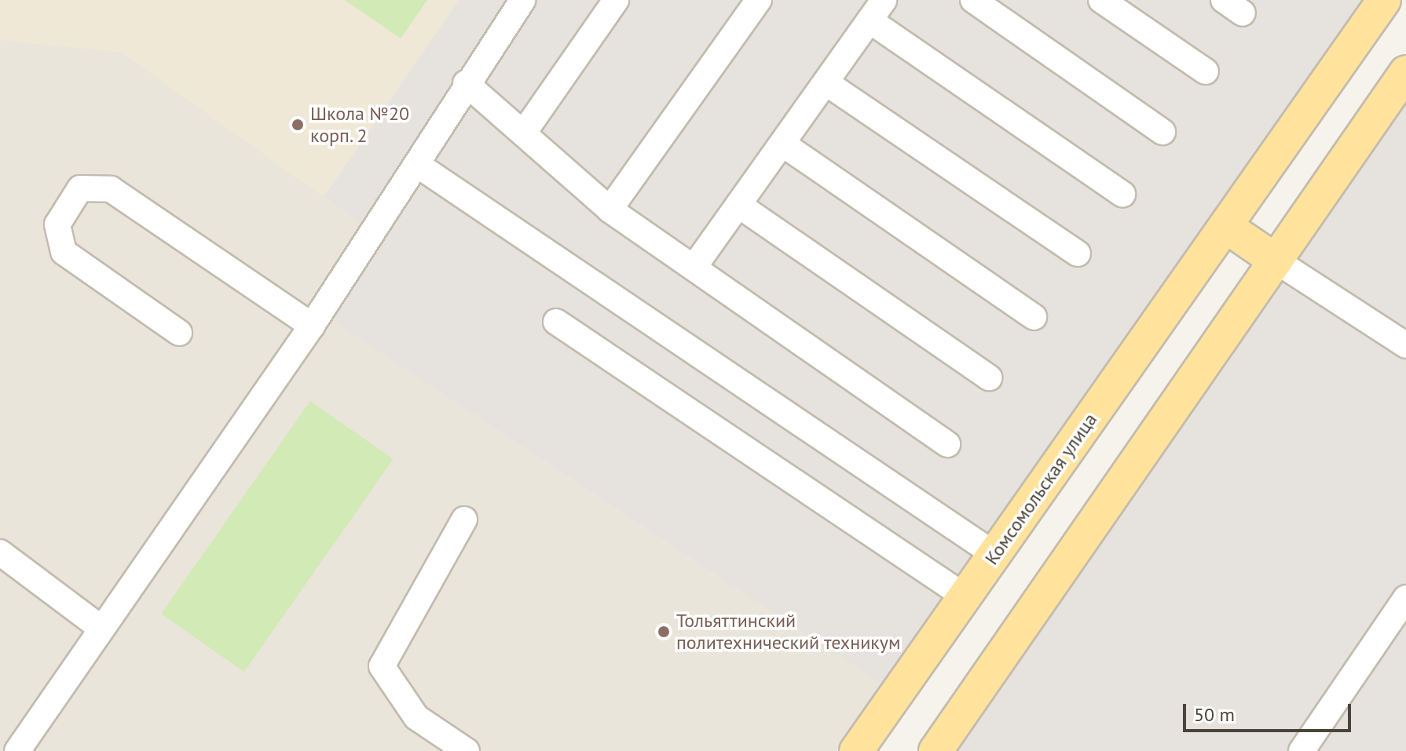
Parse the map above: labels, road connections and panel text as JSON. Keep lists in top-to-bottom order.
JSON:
{
  "streets": {
    "main road": ["Комсомольская улица"]
  },
  "places": ["Школа №20 корп. 2", "Тольяттинский политехнический техникум"],
  "scale_bar": "50 m"
}
